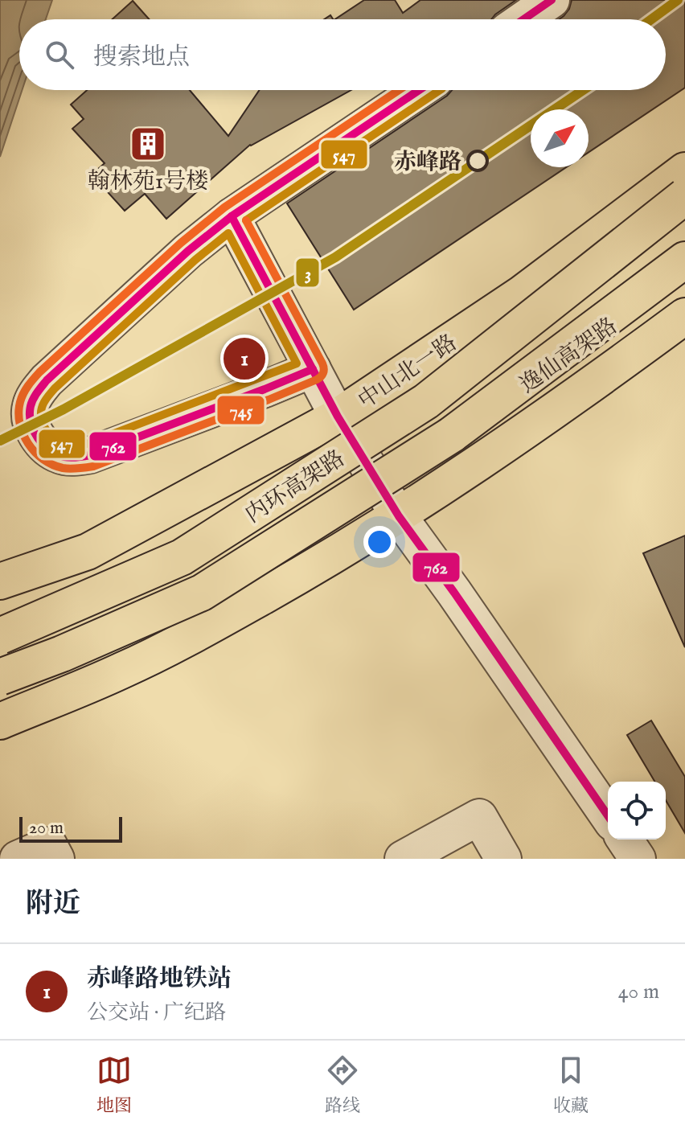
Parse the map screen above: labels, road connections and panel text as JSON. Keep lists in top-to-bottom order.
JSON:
{
  "streets": {
    "main road": ["逸仙高架路", "中山北一路", "内环高架路"]
  },
  "crossings": [
    ["逸仙高架路", "内环高架路"]
  ],
  "places": {
    "building": ["翰林苑1号楼"],
    "other": ["赤峰路"]
  },
  "lines": [
    "transit line 3",
    "transit line 762",
    "transit line 547",
    "transit line 745"
  ],
  "scale_bar": "20 m",
  "north": "top right",
  "page": {
    "search": "搜索地点",
    "pins": "1",
    "scale": "20 m",
    "heading": "附近",
    "list": [
      {
        "mark": "1",
        "name": "赤峰路地铁站",
        "note": "公交站 · 广纪路",
        "value": "40 m"
      }
    ],
    "nav": ["地图", "路线", "收藏"]
  }
}
